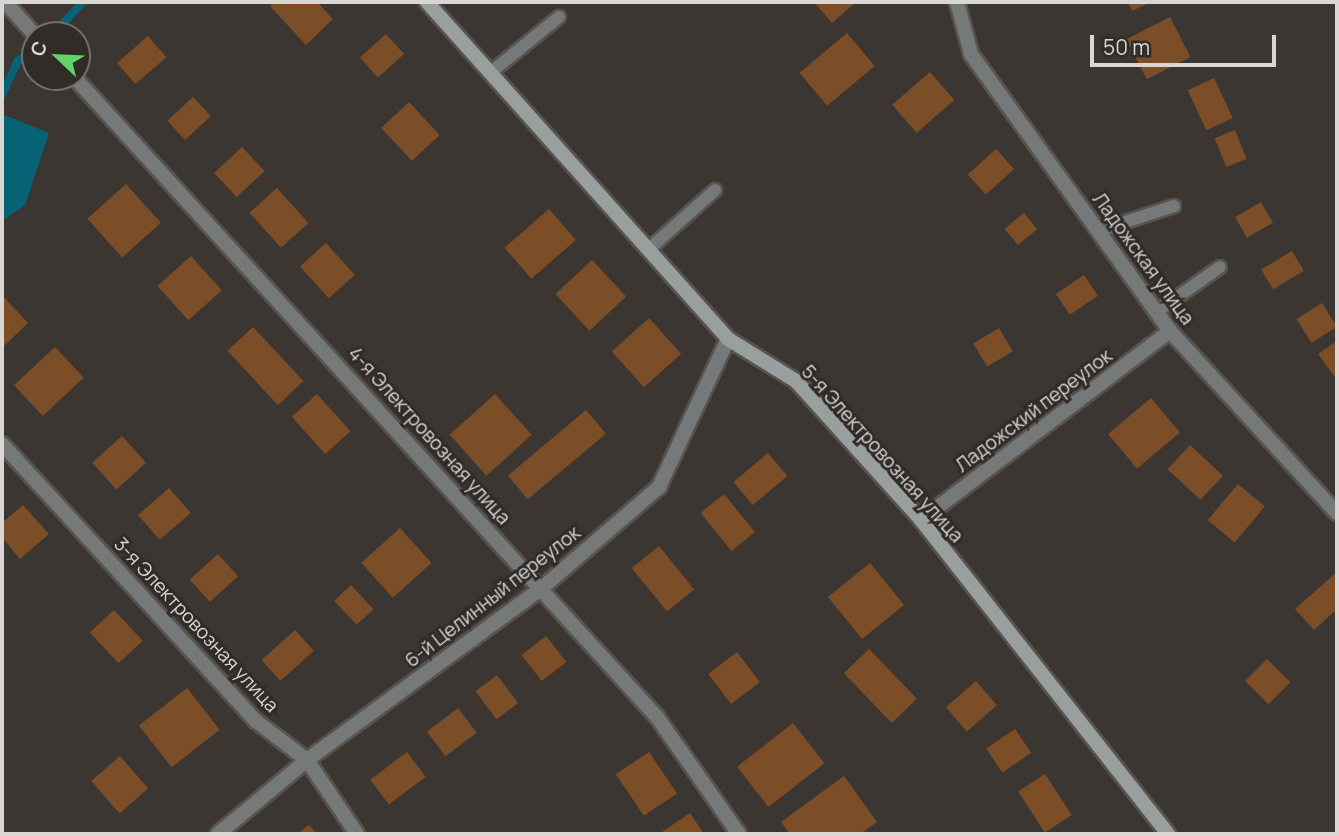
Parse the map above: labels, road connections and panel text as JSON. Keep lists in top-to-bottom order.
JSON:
{
  "streets": {
    "street": [
      "Ладожская улица",
      "Ладожский переулок",
      "4-я Электровозная улица",
      "5-я Электровозная улица",
      "6-й Целинный переулок",
      "3-я Электровозная улица"
    ]
  },
  "crossings": [
    ["Ладожская улица", "Ладожский переулок"],
    ["Ладожский переулок", "5-я Электровозная улица"],
    ["4-я Электровозная улица", "6-й Целинный переулок"],
    ["5-я Электровозная улица", "6-й Целинный переулок"],
    ["6-й Целинный переулок", "3-я Электровозная улица"]
  ],
  "scale_bar": "50 m",
  "north": "top left"
}
